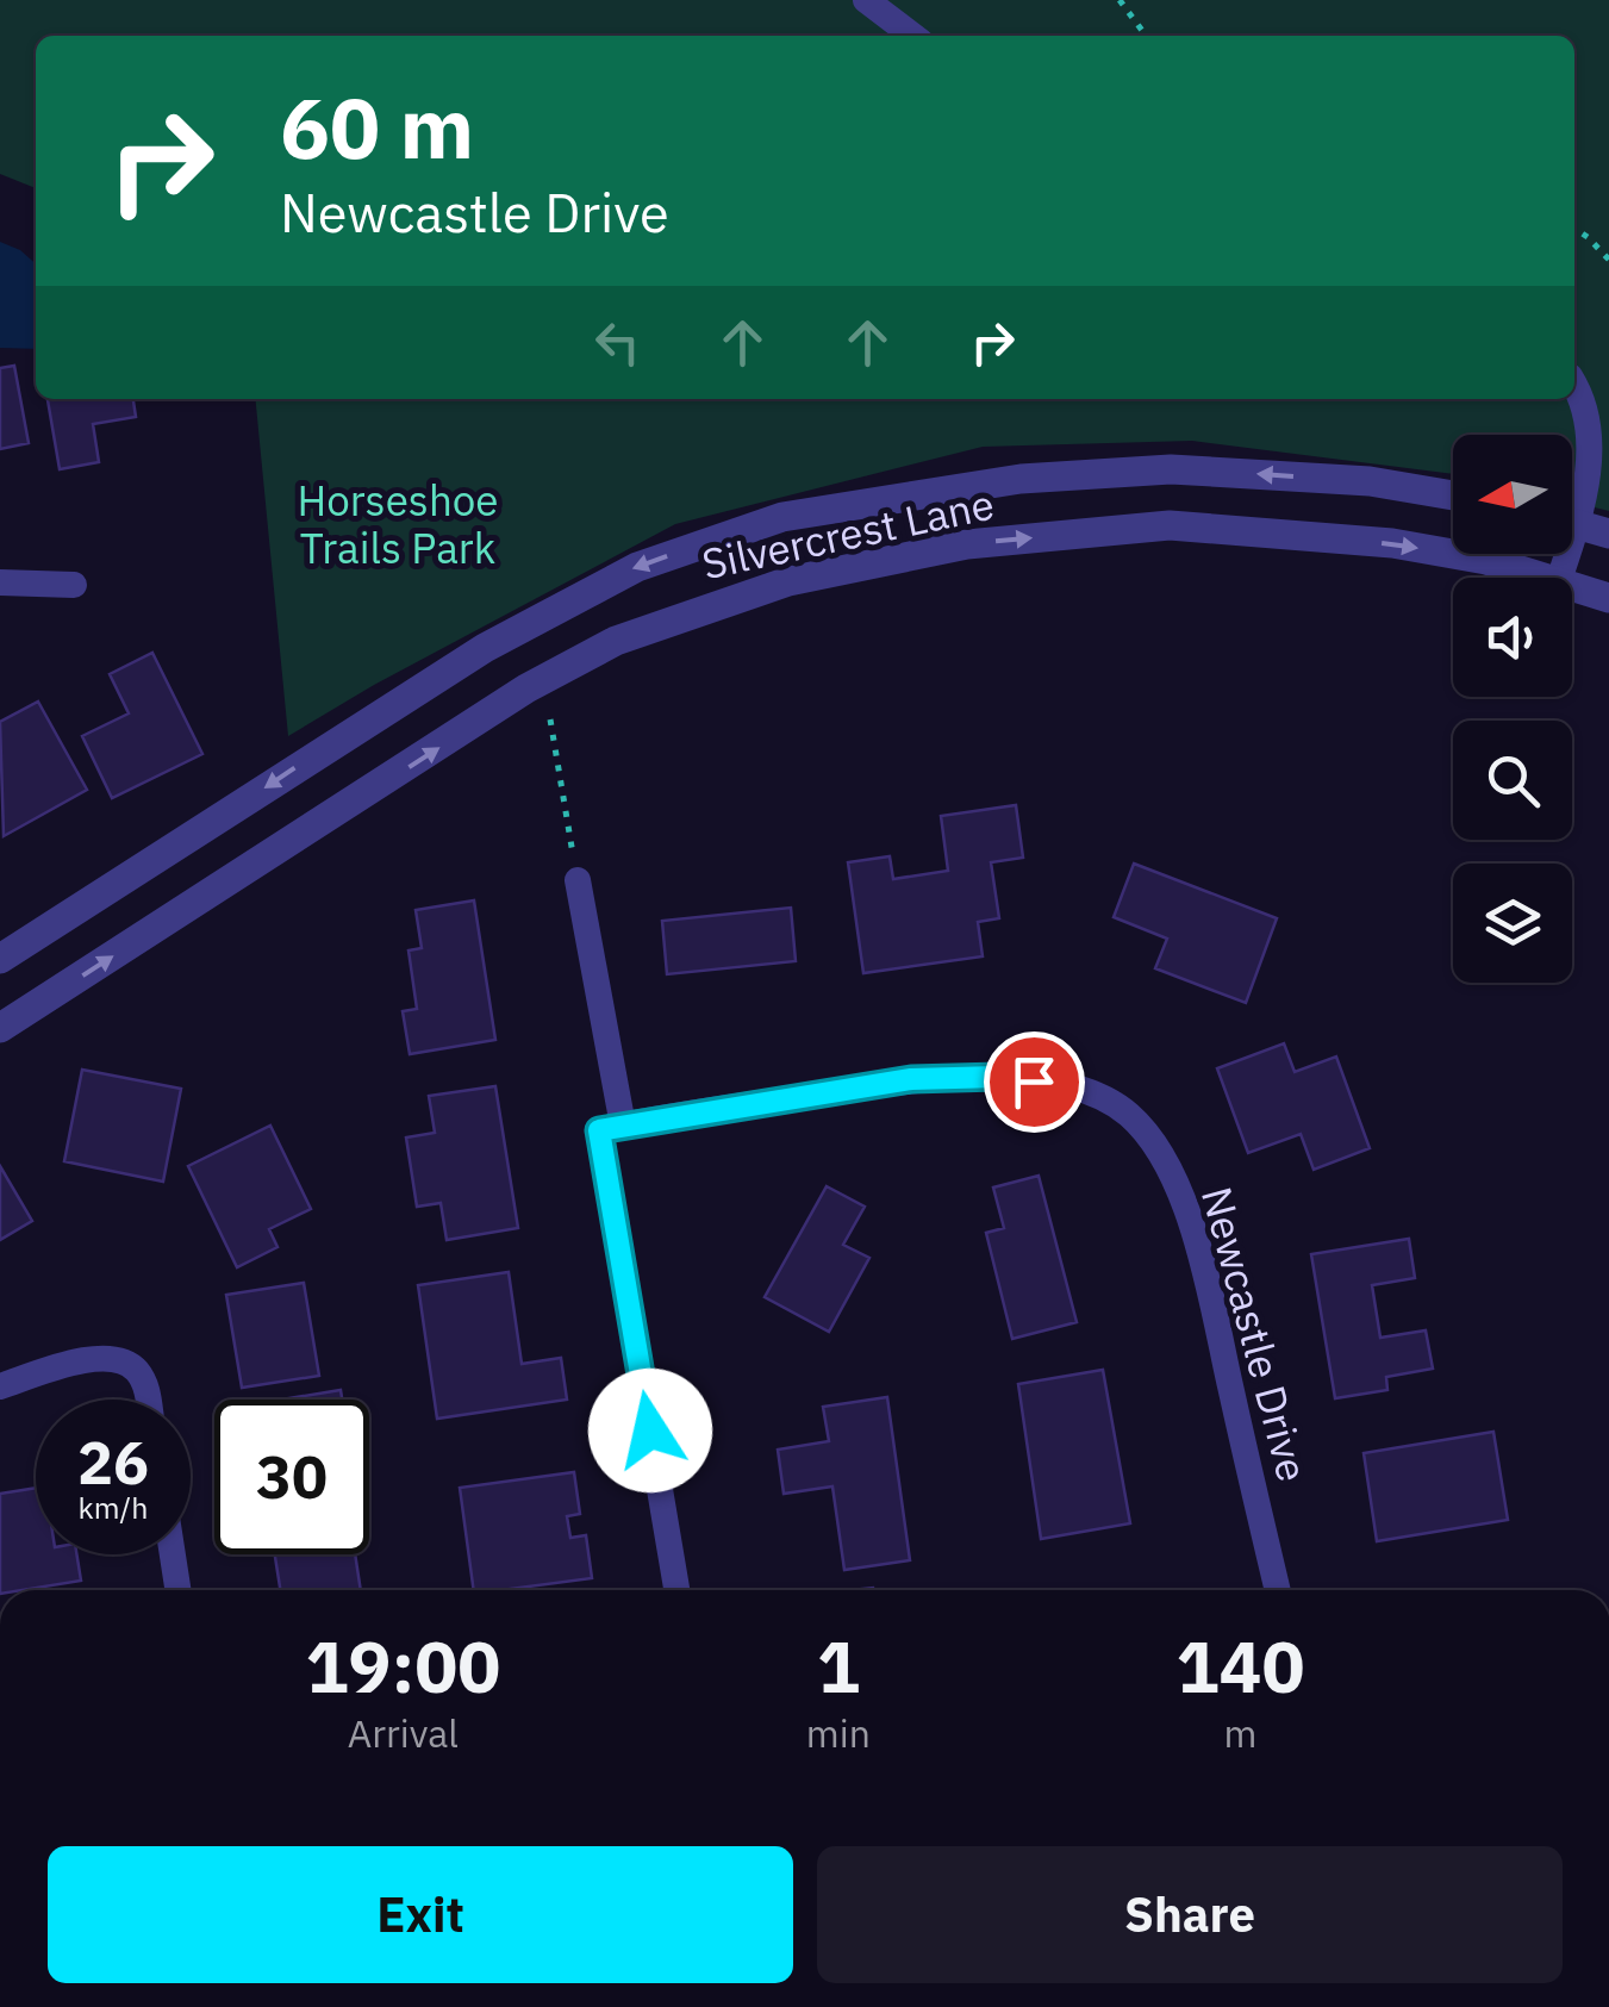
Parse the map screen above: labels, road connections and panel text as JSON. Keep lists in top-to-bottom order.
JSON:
{
  "streets": {
    "street": ["Silvercrest Lane", "Newcastle Drive"]
  },
  "parks": ["Horseshoe Trails Park"],
  "north": "left",
  "page": {
    "turn": ["60 m", "Newcastle Drive"],
    "speed": "26 km/h",
    "limit": "30",
    "eta": [
      "19:00",
      "Arrival",
      "1",
      "min",
      "140",
      "m"
    ],
    "buttons": ["Exit", "Share"]
  }
}
